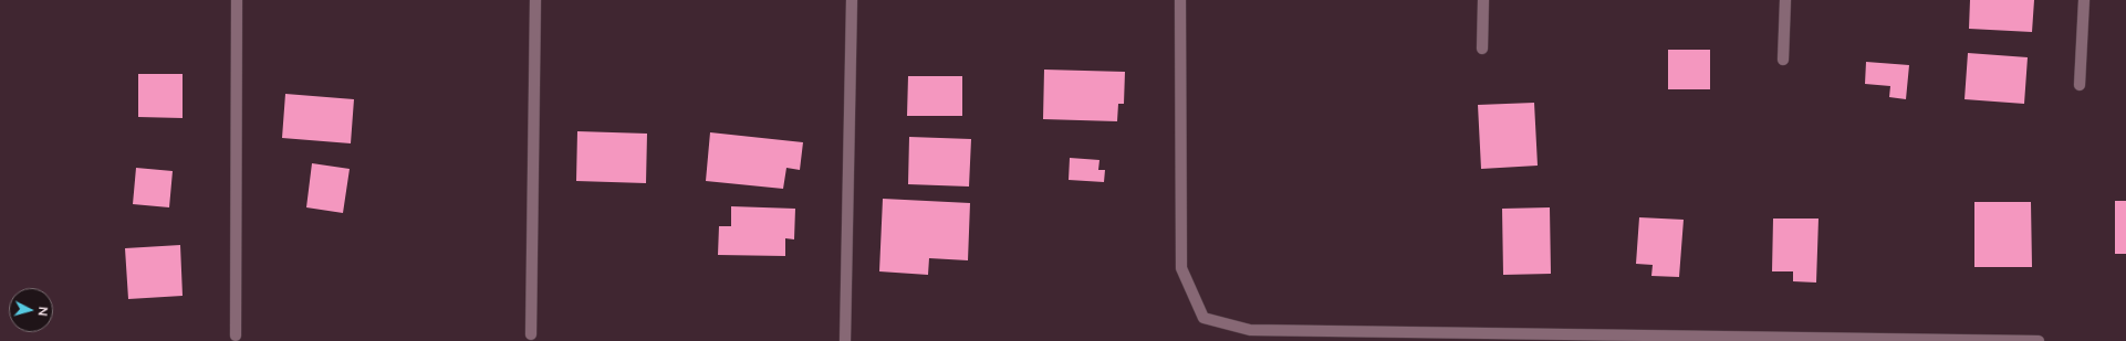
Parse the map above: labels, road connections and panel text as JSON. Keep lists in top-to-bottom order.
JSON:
{
  "north": "right"
}
